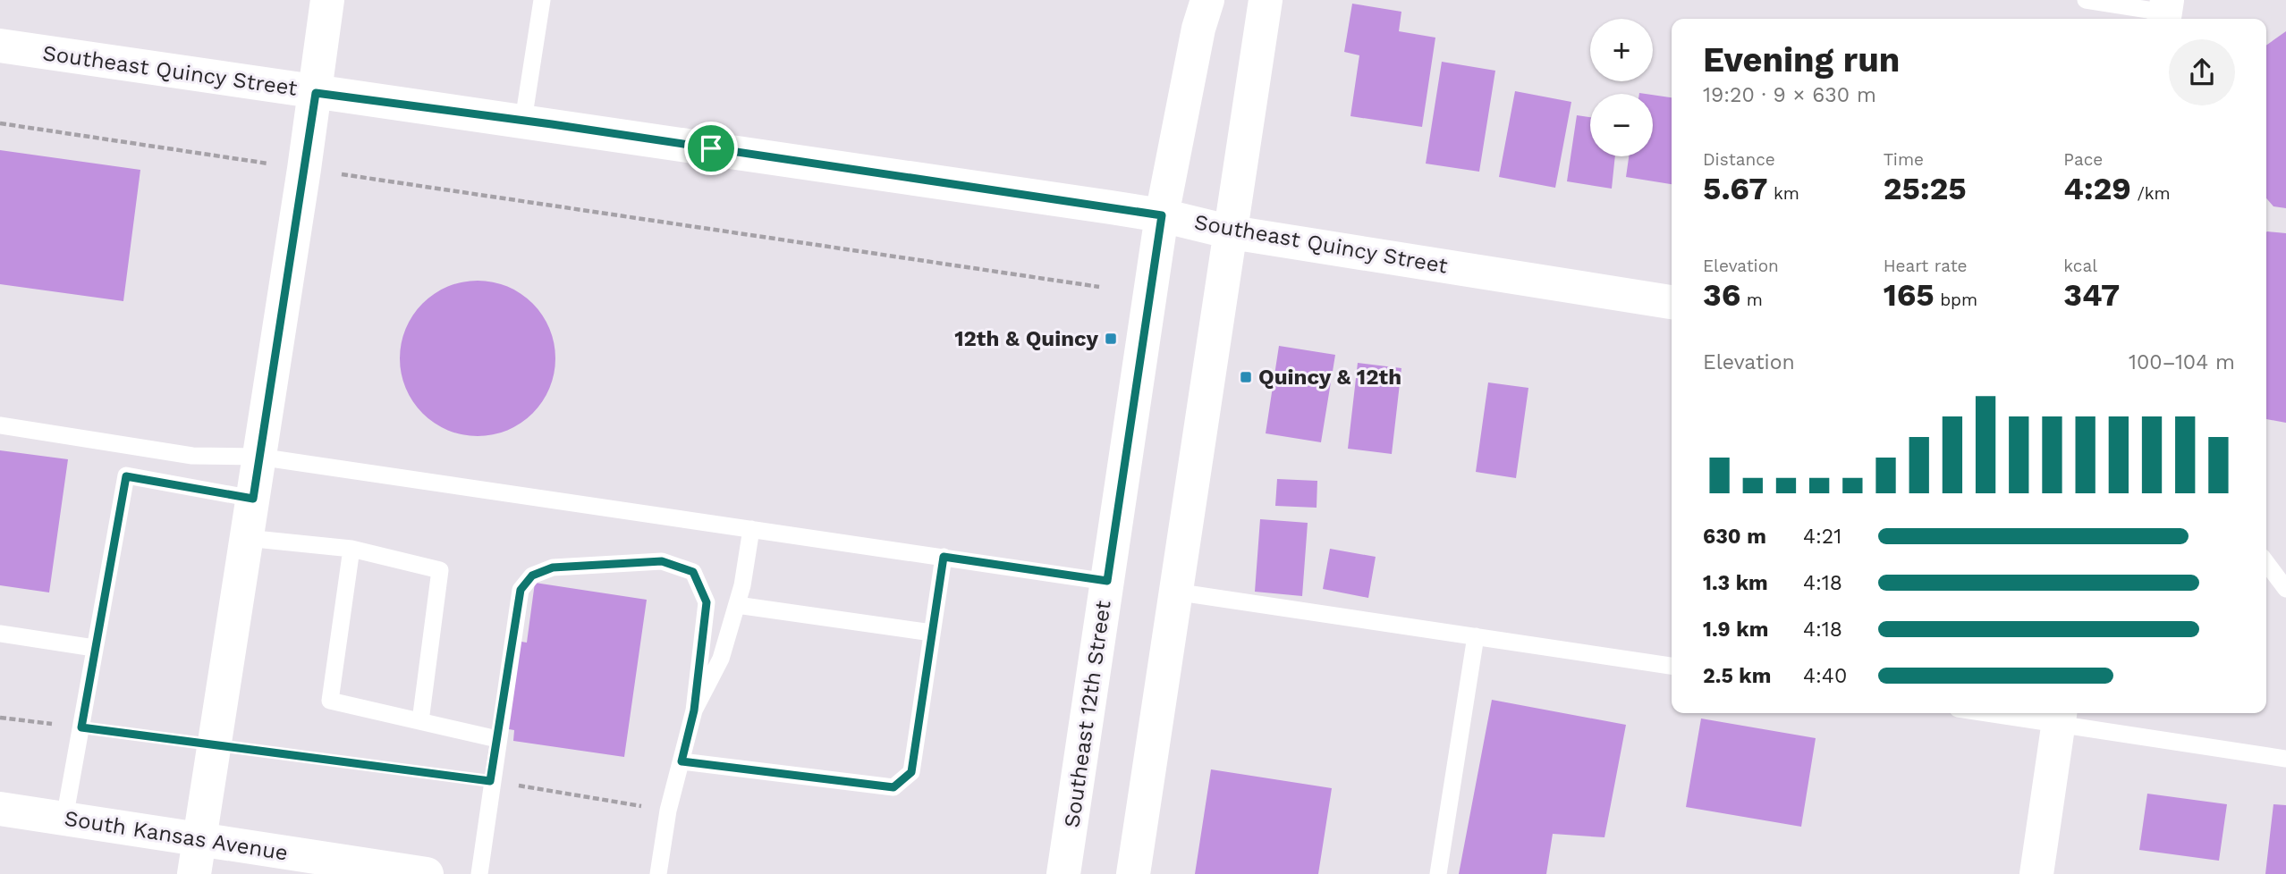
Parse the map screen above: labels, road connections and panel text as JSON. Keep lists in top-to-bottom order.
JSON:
{
  "streets": {
    "street": ["Southeast Quincy Street", "Southeast 12th Street", "South Kansas Avenue"]
  },
  "crossings": [
    ["Southeast Quincy Street", "Southeast 12th Street"]
  ],
  "places": {
    "transit": ["12th & Quincy", "Quincy & 12th"]
  },
  "page": {
    "map_buttons": ["+", "−"],
    "heading": ["Evening run", "19:20 · 9 × 630 m"],
    "stats": [
      ["Distance", "5.67 km"],
      ["Time", "25:25"],
      ["Pace", "4:29 /km"],
      ["Elevation", "36 m"],
      ["Heart rate", "165 bpm"],
      ["kcal", "347"]
    ],
    "chart": ["Elevation", "100–104 m"],
    "list": [
      {
        "name": "630 m",
        "note": "4:21"
      },
      {
        "name": "1.3 km",
        "note": "4:18"
      },
      {
        "name": "1.9 km",
        "note": "4:18"
      },
      {
        "name": "2.5 km",
        "note": "4:40"
      }
    ]
  }
}
